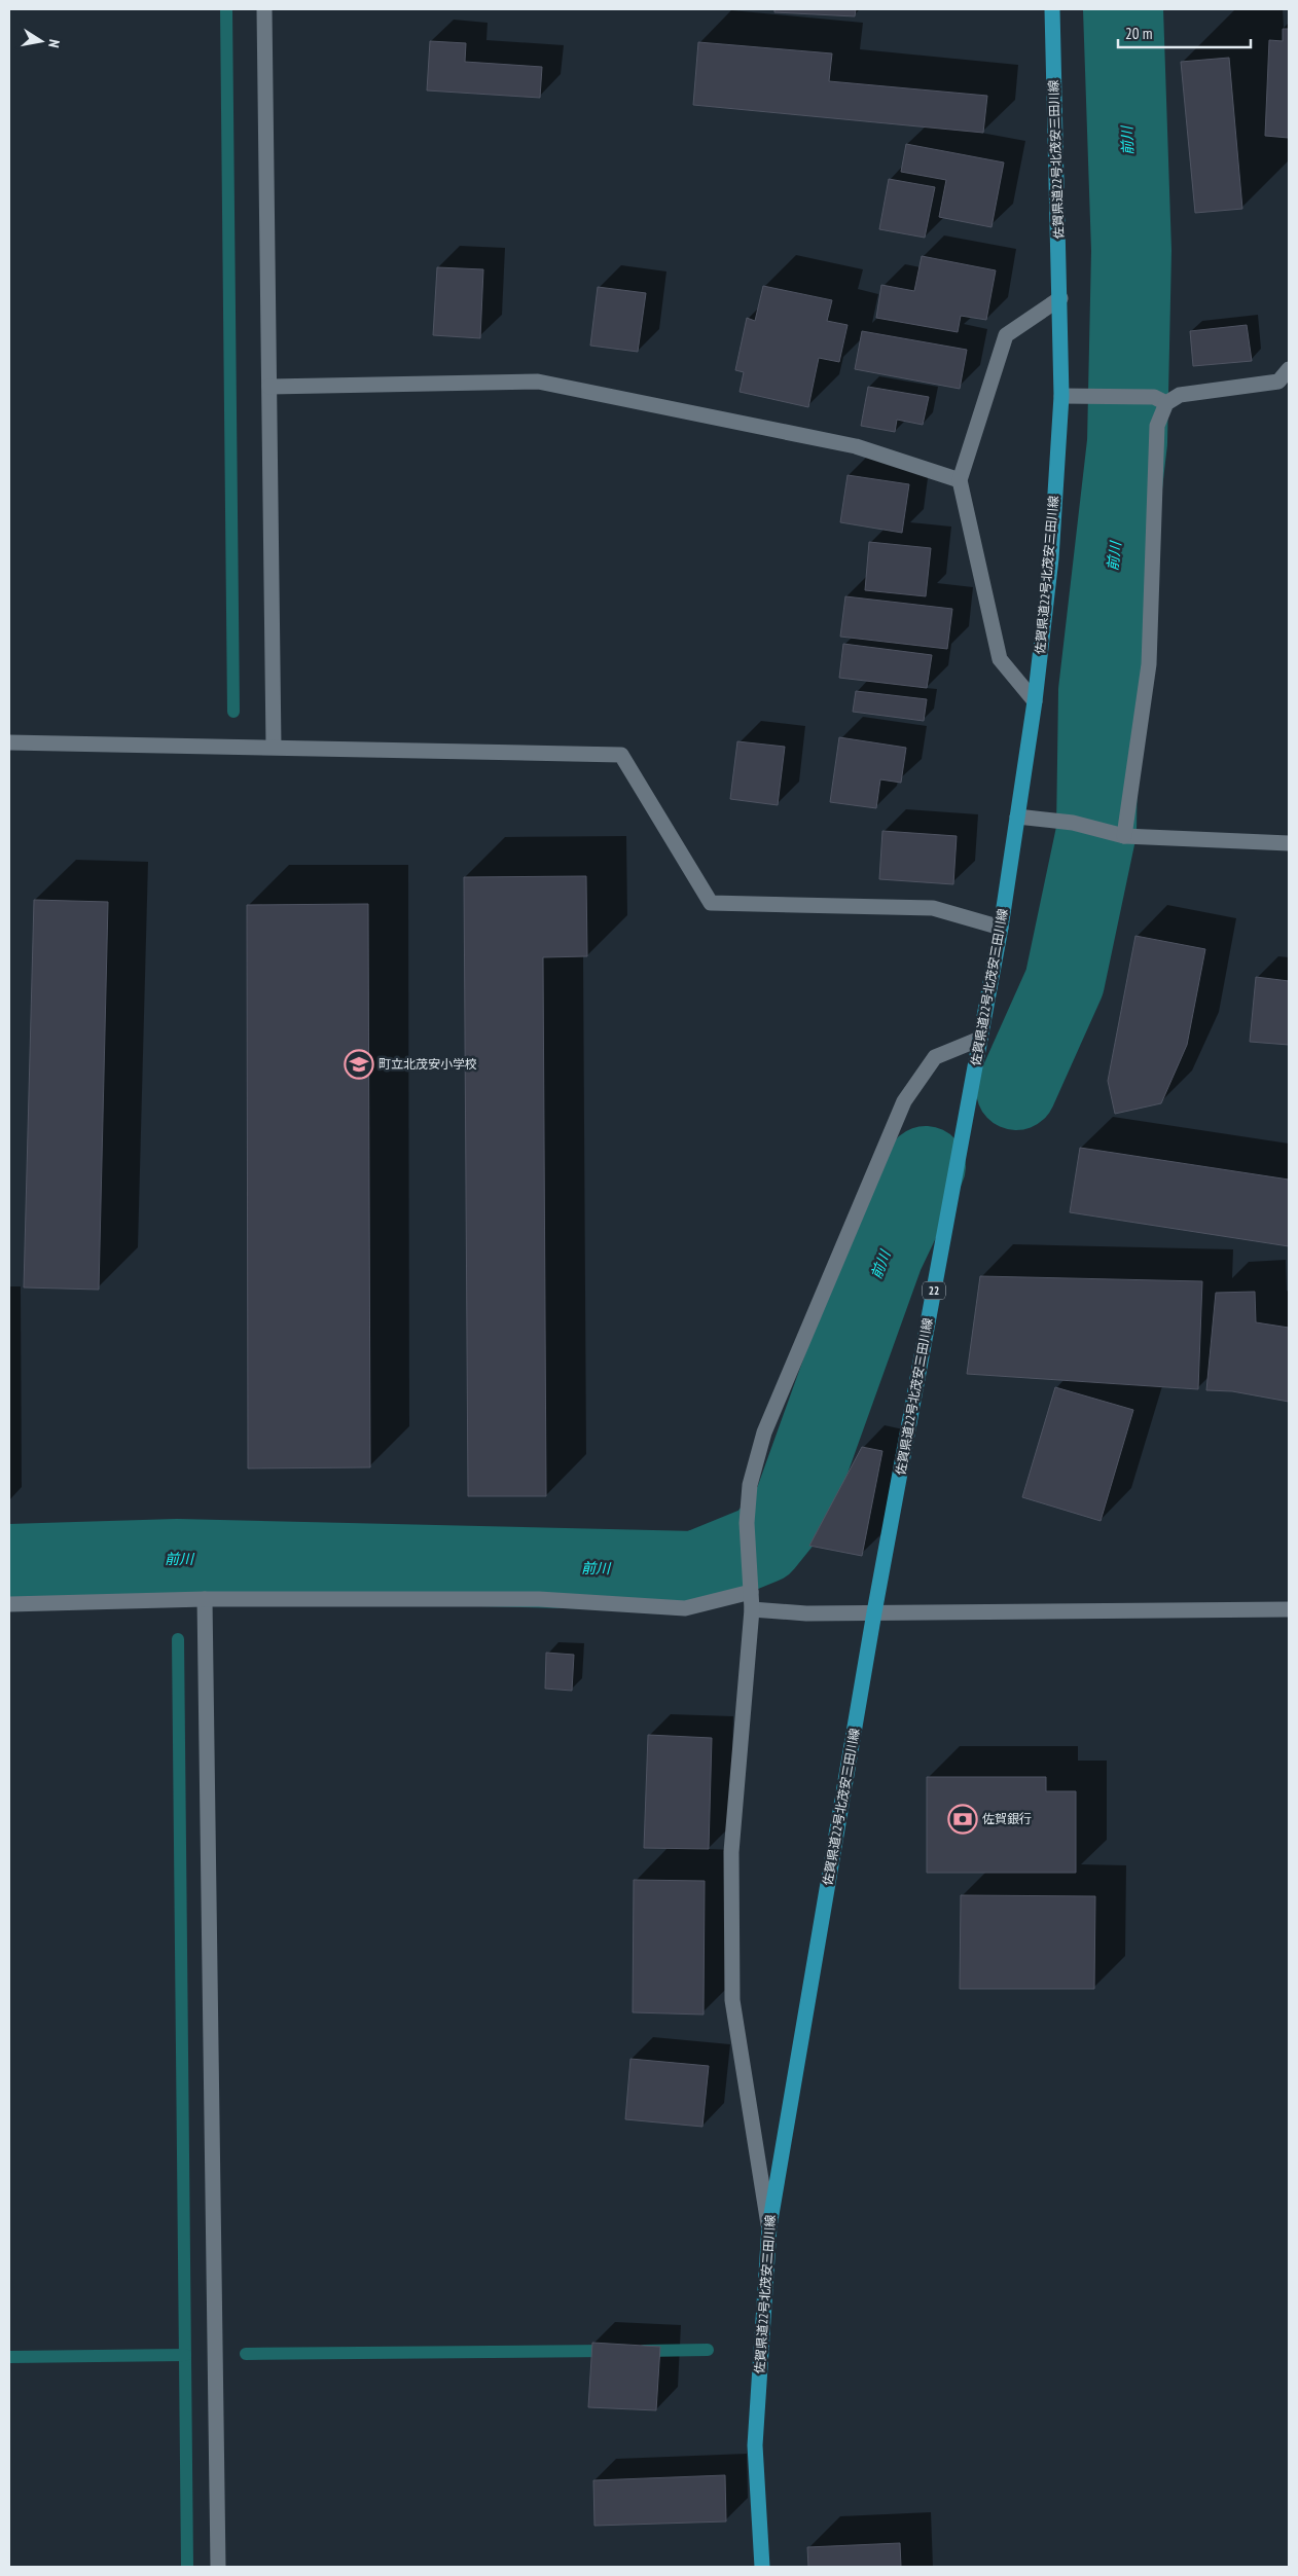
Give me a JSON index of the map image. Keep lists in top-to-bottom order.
{
  "streets": {
    "main road": ["佐賀県道22号北茂安三田川線", "22"]
  },
  "water": ["前川"],
  "places": {
    "school or university": ["町立北茂安小学校"],
    "bank": ["佐賀銀行"]
  },
  "scale_bar": "20 m",
  "north": "right"
}
